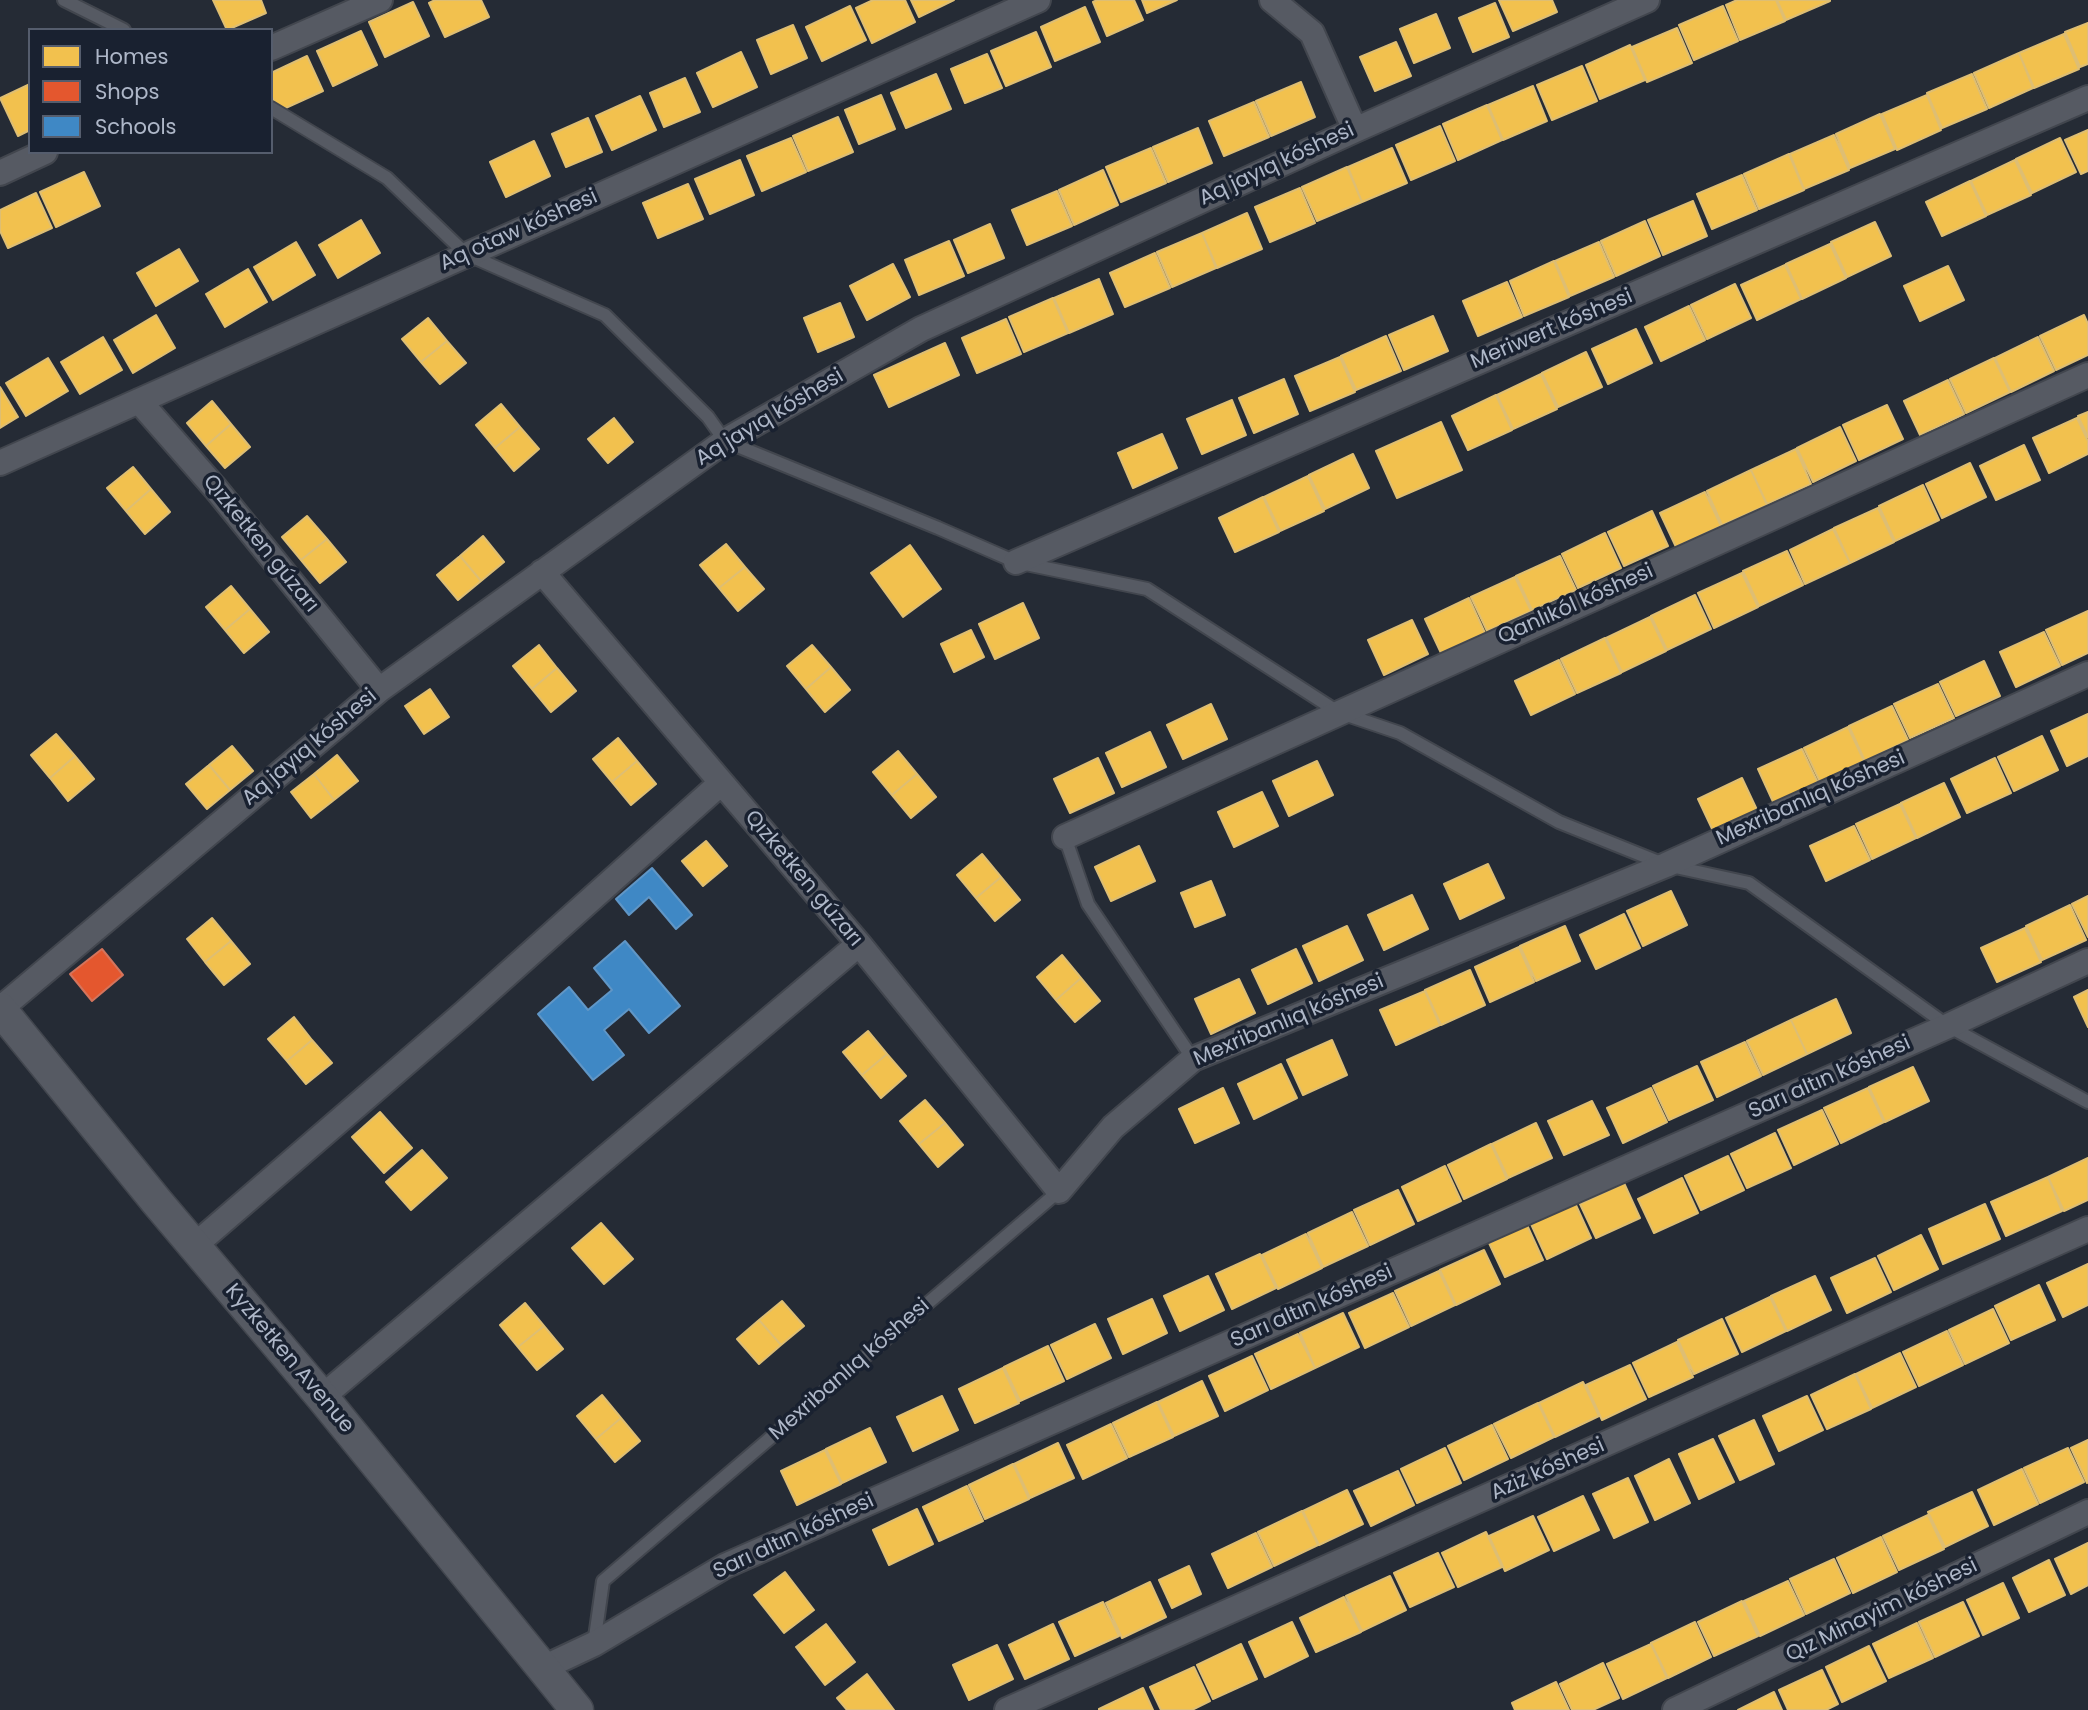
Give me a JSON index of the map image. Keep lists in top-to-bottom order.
{
  "streets": {
    "street": [
      "Aq jayıq kóshesi",
      "Aq otaw kóshesi",
      "Meriwert kóshesi",
      "Qızketken gúzarı",
      "Qanlıkól kóshesi",
      "Mexribanlıq kóshesi",
      "Sarı altın kóshesi",
      "Kyzketken Avenue",
      "Aziz kóshesi",
      "Qız Minayim kóshesi"
    ]
  },
  "crossings": [
    ["Aq jayıq kóshesi", "Qızketken gúzarı"],
    ["Aq jayıq kóshesi", "Kyzketken Avenue"],
    ["Aq otaw kóshesi", "Qızketken gúzarı"],
    ["Qızketken gúzarı", "Mexribanlıq kóshesi"],
    ["Mexribanlıq kóshesi", "Sarı altın kóshesi"],
    ["Sarı altın kóshesi", "Kyzketken Avenue"]
  ],
  "legend": ["Homes", "Shops", "Schools"]
}
